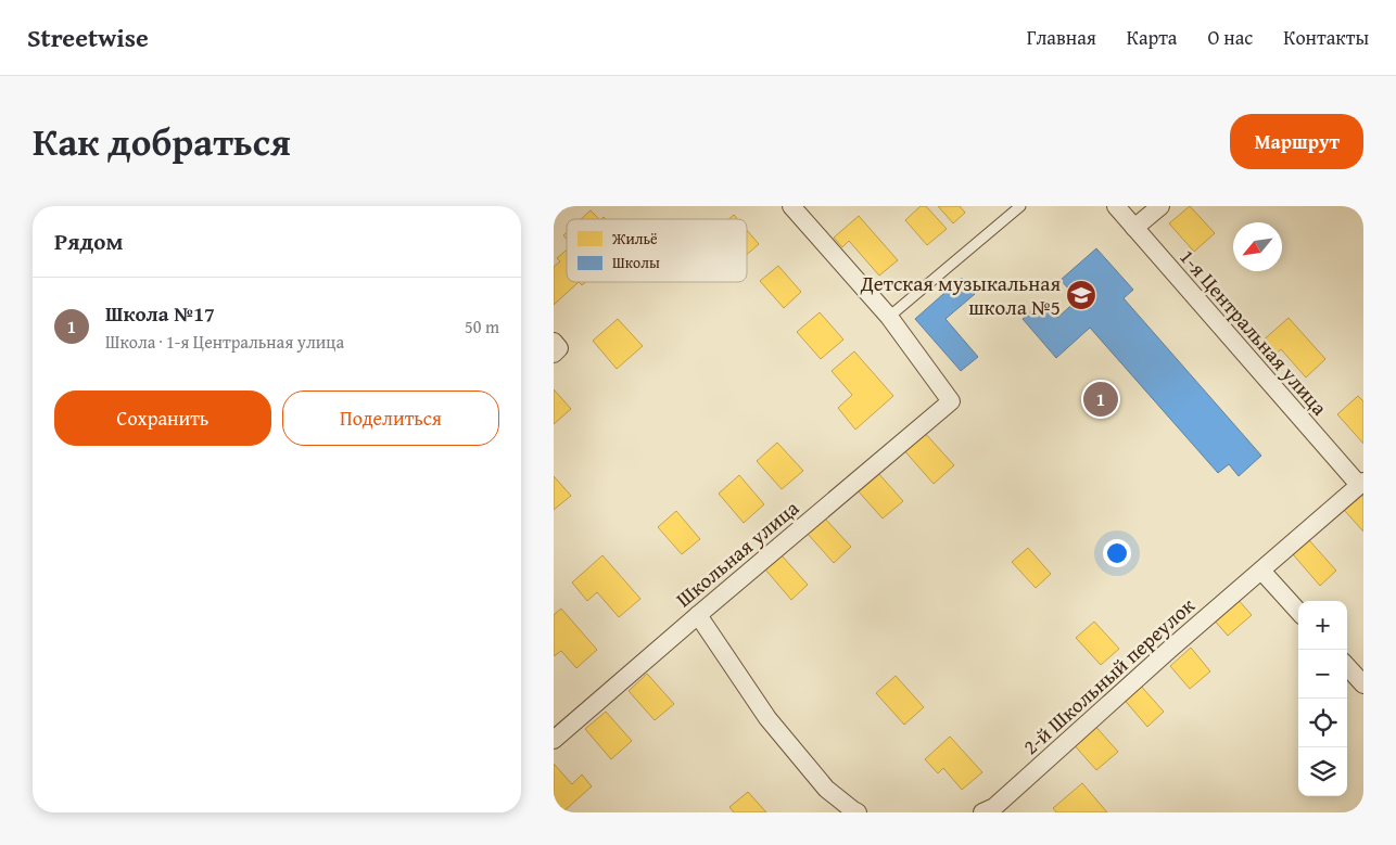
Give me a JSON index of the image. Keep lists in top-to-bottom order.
{
  "streets": {
    "street": ["1-я Центральная улица", "Школьная улица", "2-й Школьный переулок"]
  },
  "crossings": [
    ["1-я Центральная улица", "2-й Школьный переулок"]
  ],
  "places": {
    "school or university": ["Детская музыкальная школа №5"]
  },
  "legend": ["Жильё", "Школы"],
  "north": "bottom left",
  "page": {
    "header": "Streetwise",
    "nav": [
      "Главная",
      "Карта",
      "О нас",
      "Контакты"
    ],
    "title": "Как добраться",
    "buttons": [
      "Маршрут",
      ["Сохранить", "Поделиться"]
    ],
    "heading": "Рядом",
    "list": [
      {
        "mark": "1",
        "name": "Школа №17",
        "note": "Школа · 1-я Центральная улица",
        "value": "50 m"
      }
    ],
    "pins": "1",
    "map_buttons": ["+", "−"]
  }
}
